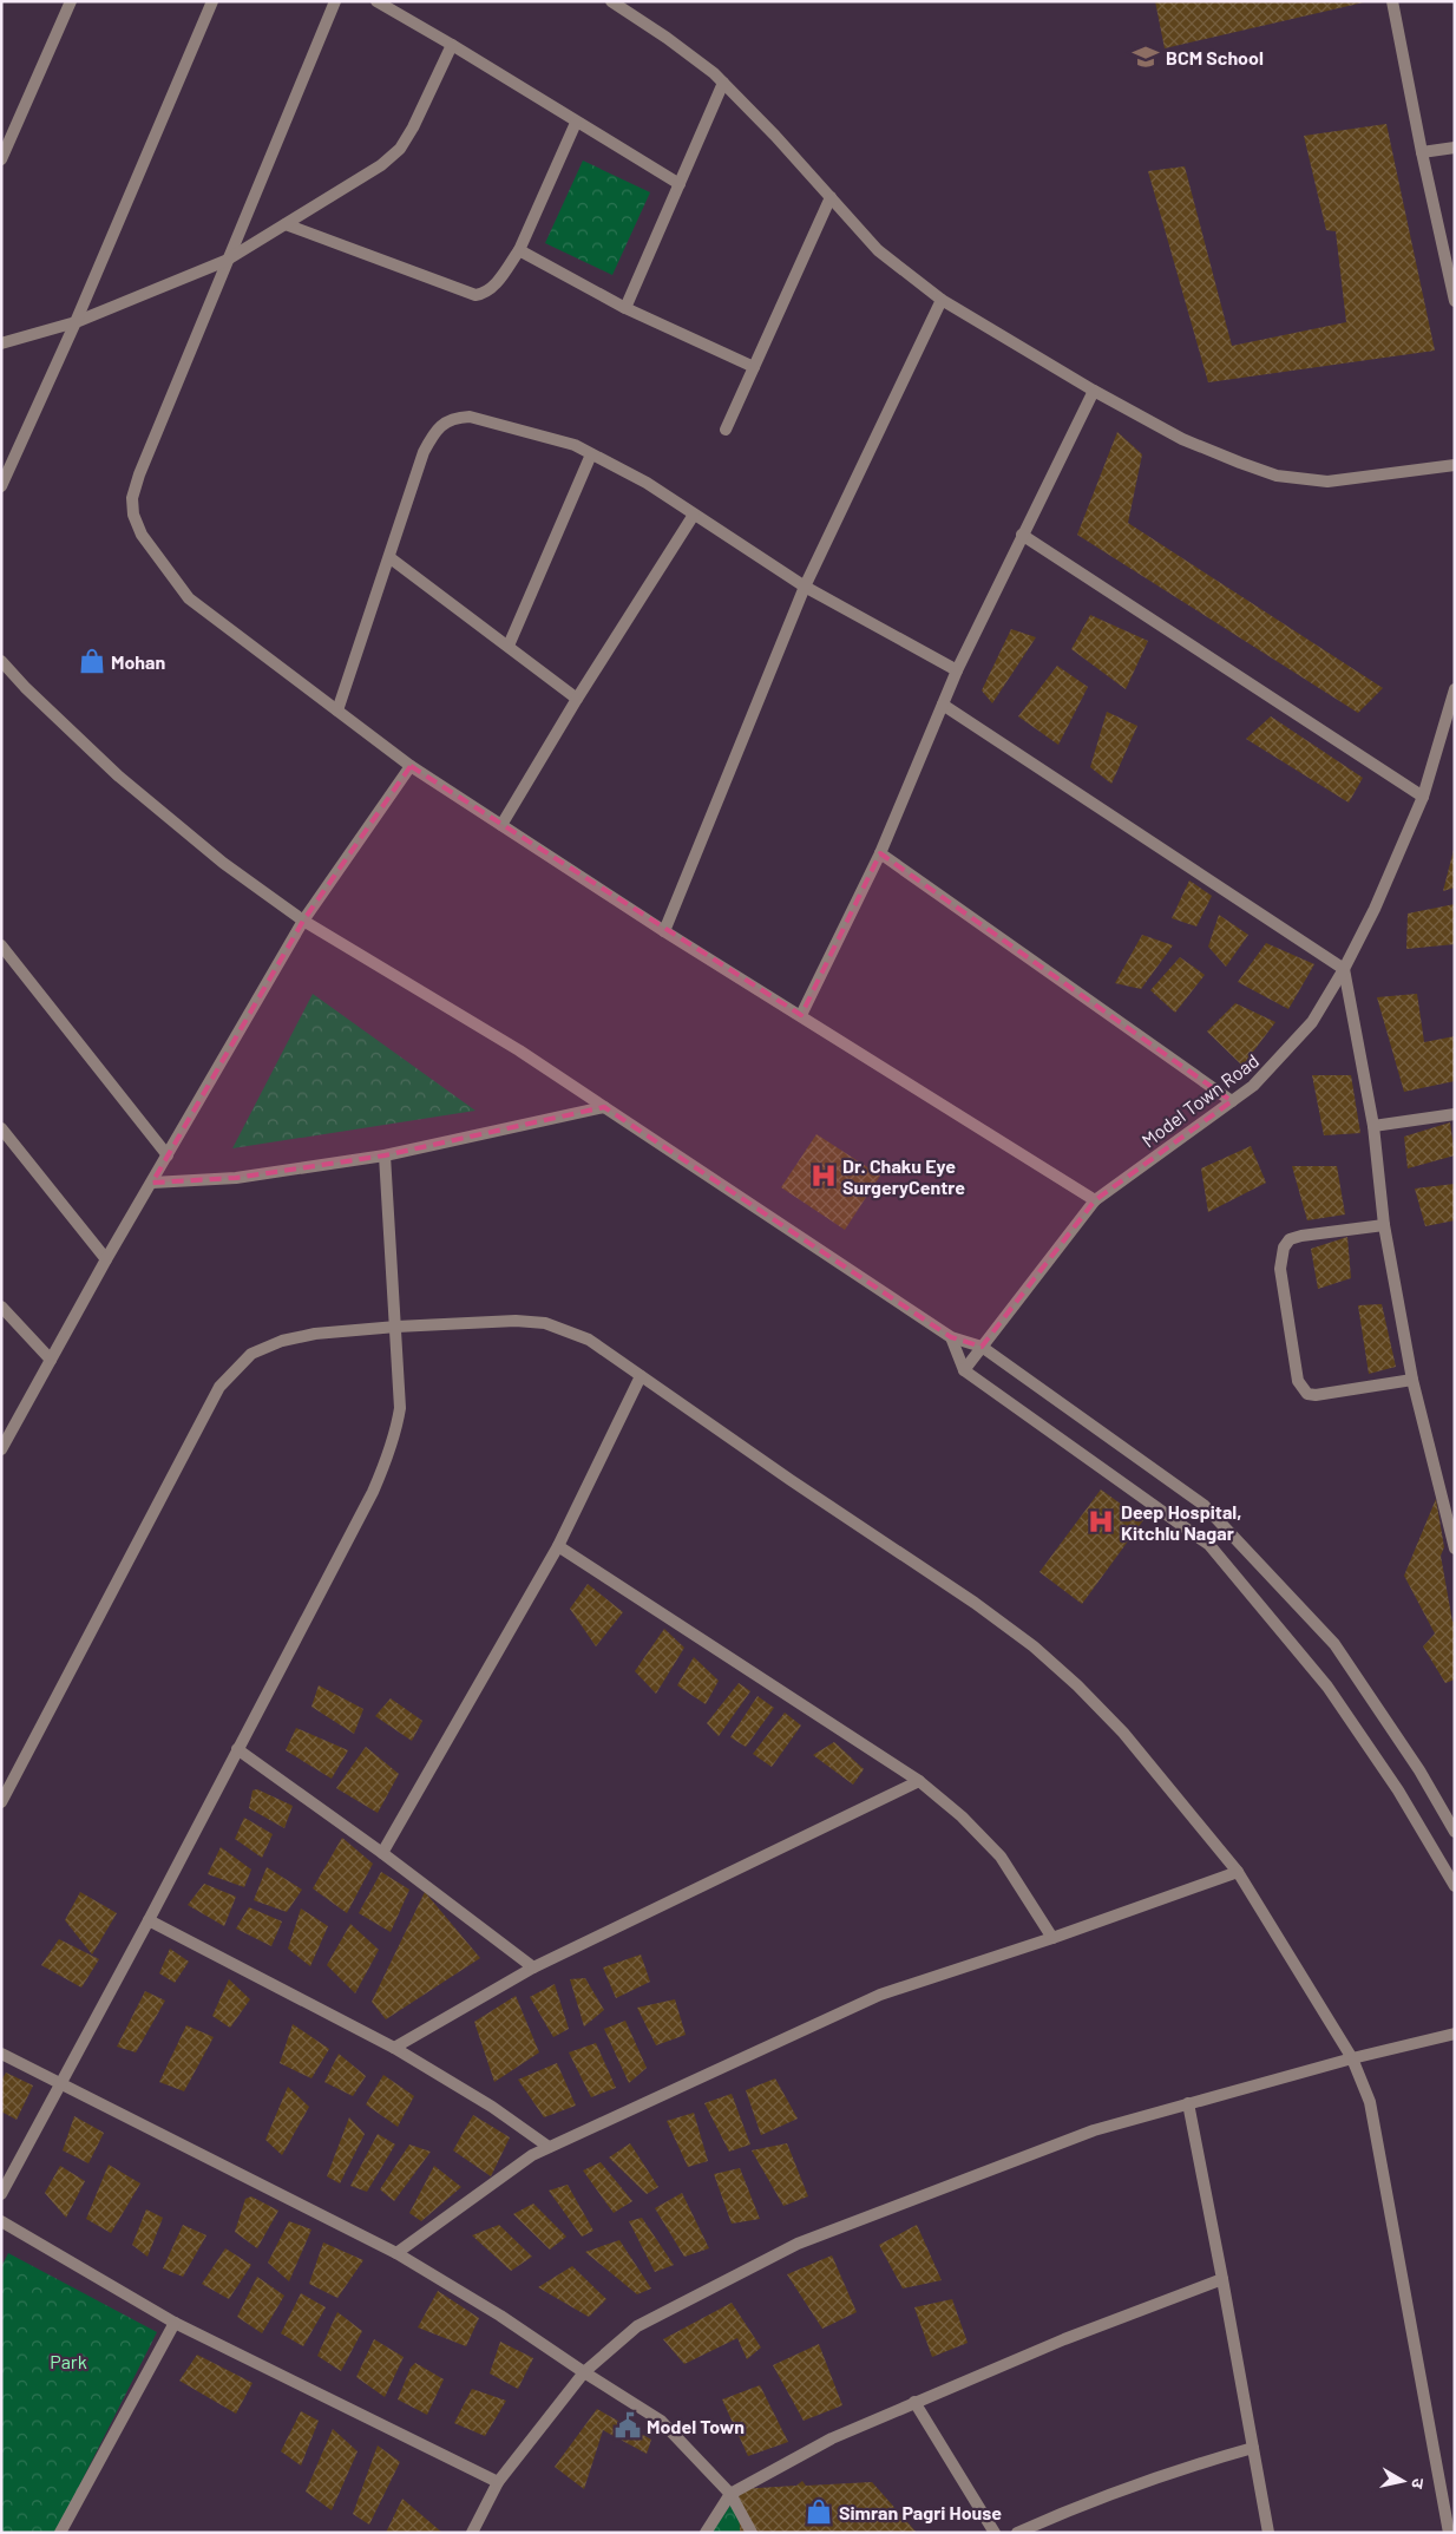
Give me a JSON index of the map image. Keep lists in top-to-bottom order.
{
  "streets": {
    "street": ["Model Town Road"]
  },
  "parks": ["Park"],
  "places": {
    "school or university": ["BCM School"],
    "shop": ["Mohan", "Simran Pagri House"],
    "hospital": ["Dr. Chaku Eye SurgeryCentre", "Deep Hospital, Kitchlu Nagar"],
    "public building": ["Model Town"]
  },
  "north": "right"
}
